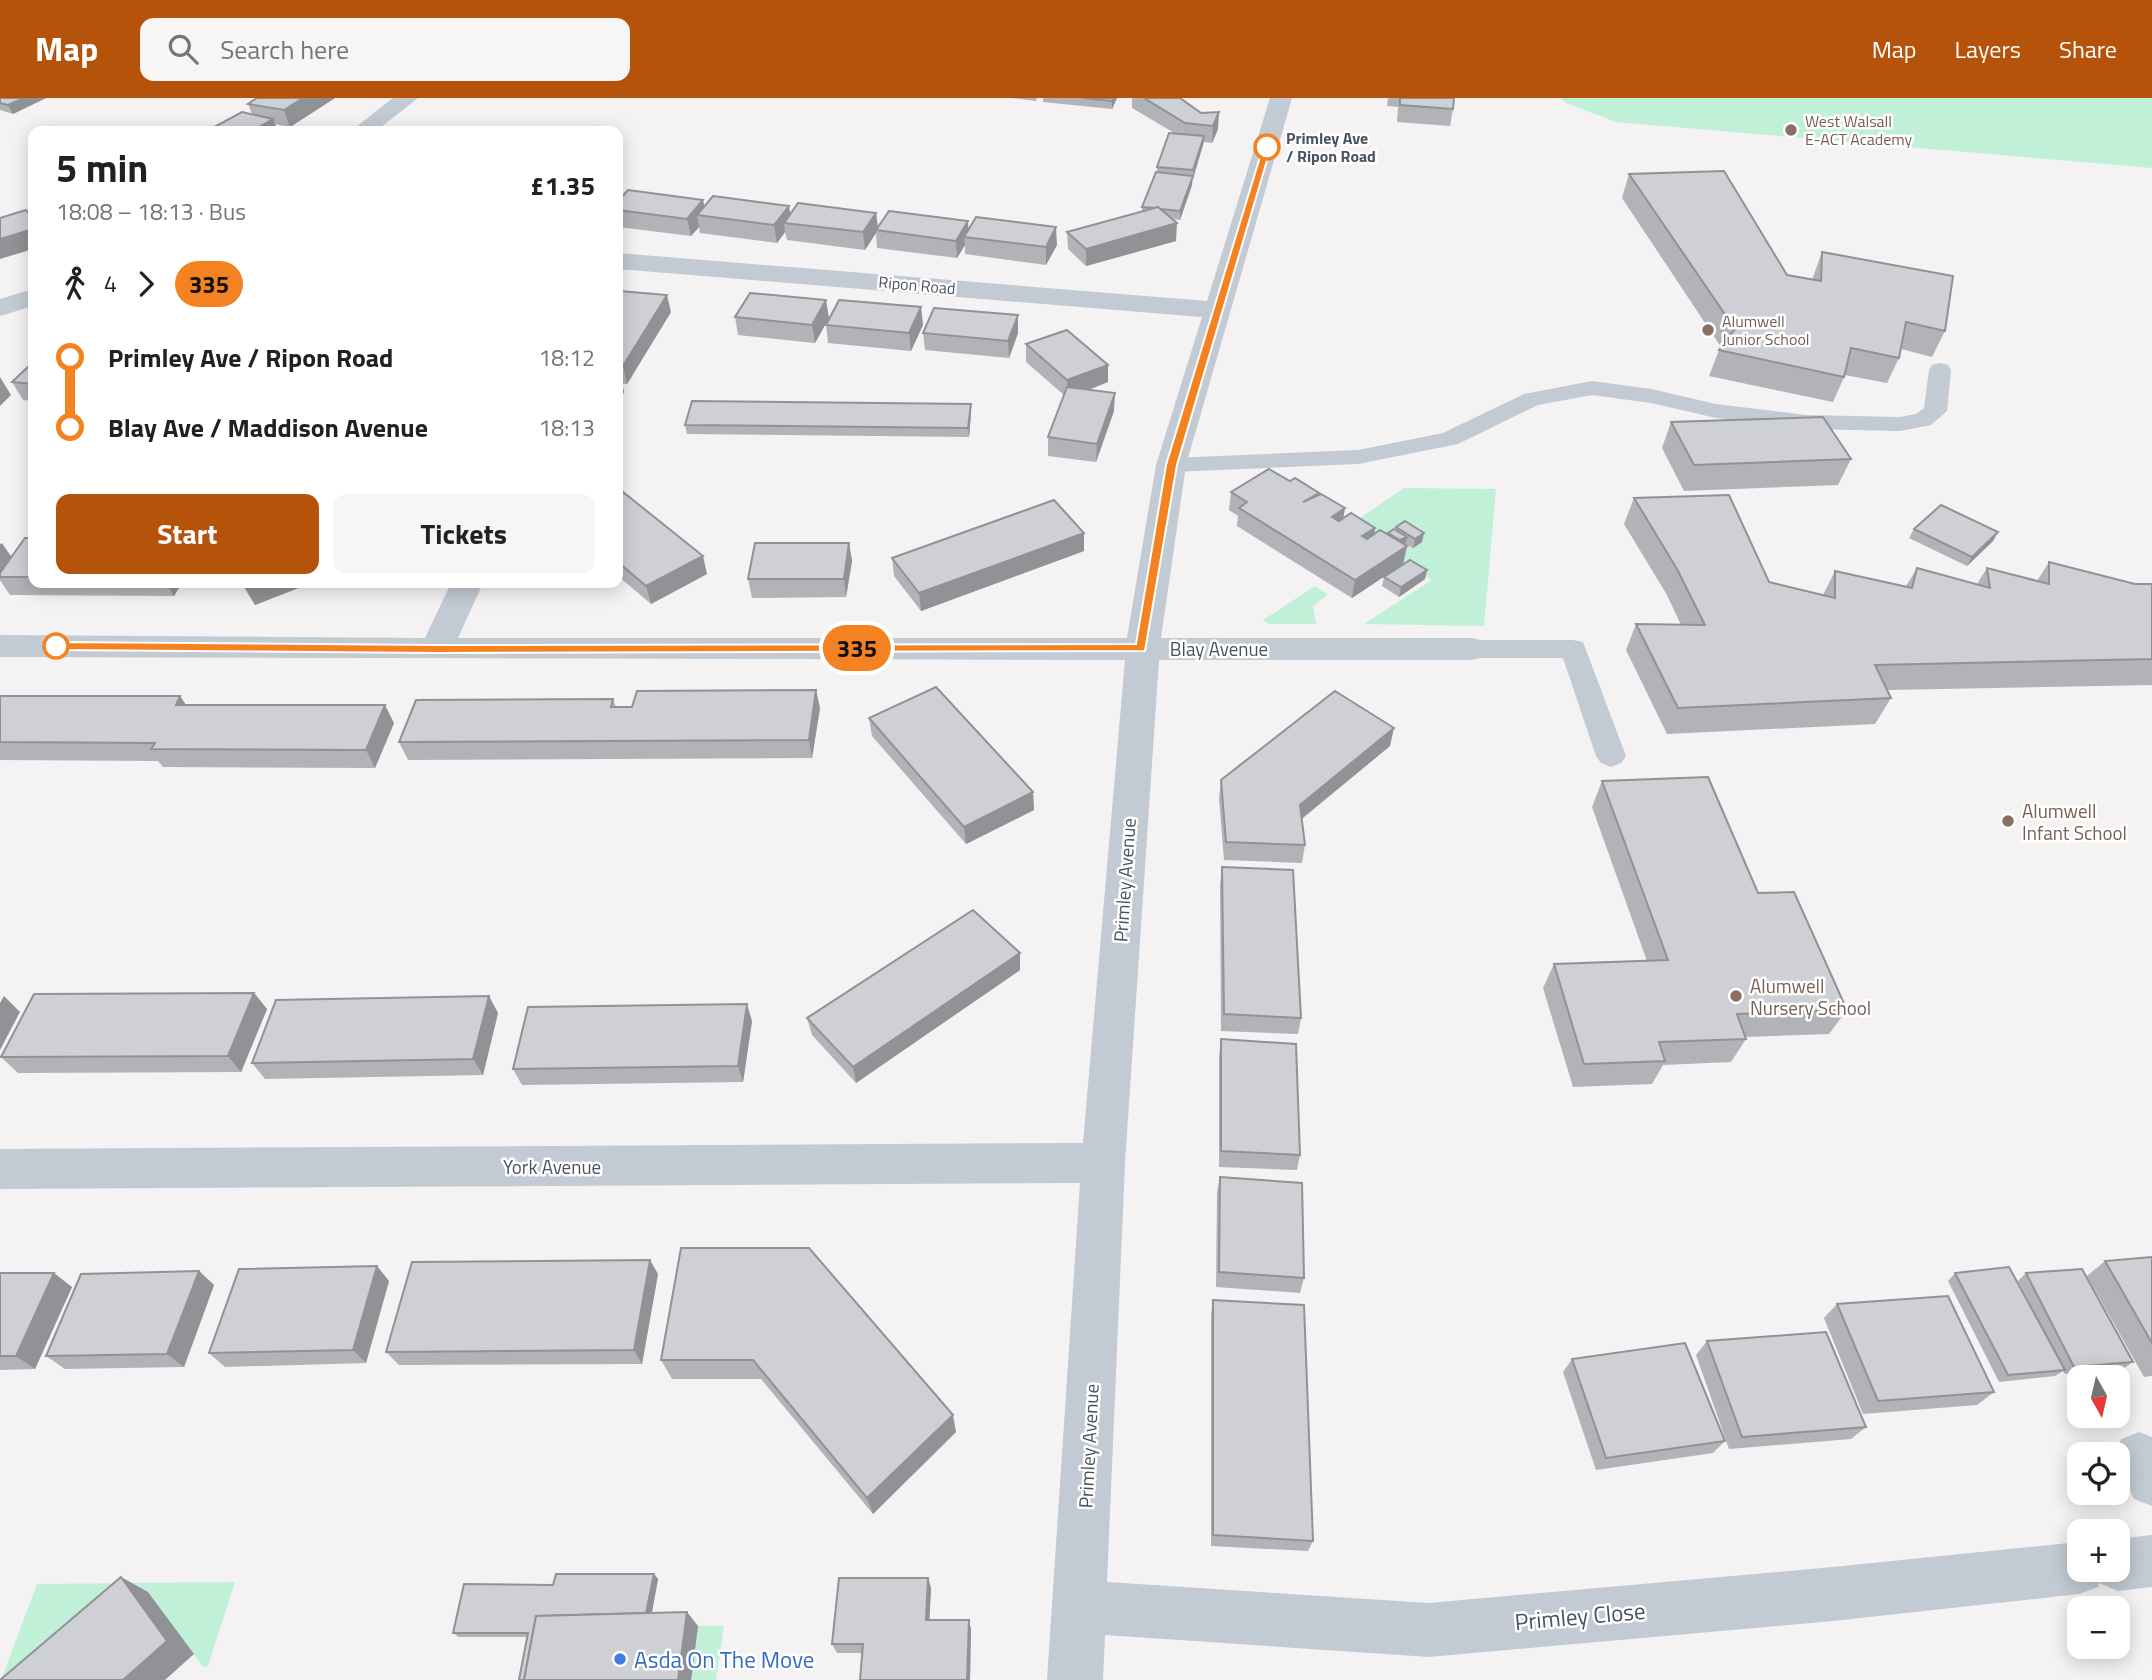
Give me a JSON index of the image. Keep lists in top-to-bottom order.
{
  "streets": {
    "street": [
      "Ripon Road",
      "Blay Avenue",
      "Primley Avenue",
      "York Avenue",
      "Primley Close"
    ]
  },
  "crossings": [
    ["Ripon Road", "Primley Avenue"],
    ["Blay Avenue", "Primley Avenue"],
    ["Primley Avenue", "York Avenue"],
    ["Primley Avenue", "Primley Close"]
  ],
  "places": [
    "West Walsall E-ACT Academy",
    "Primley Ave / Ripon Road",
    "Alumwell Junior School",
    "Alumwell Infant School",
    "Alumwell Nursery School",
    "Asda On The Move"
  ],
  "lines": ["bus line 335"],
  "north": "bottom",
  "page": {
    "header": "Map",
    "search": "Search here",
    "nav": ["Map", "Layers", "Share"],
    "on_map": "335",
    "heading": ["5 min", "18:08 – 18:13 · Bus", "£1.35"],
    "legs": ["4", "335"],
    "list": [
      {
        "name": "Primley Ave / Ripon Road",
        "value": "18:12"
      },
      {
        "name": "Blay Ave / Maddison Avenue",
        "value": "18:13"
      }
    ],
    "buttons": ["Start", "Tickets"],
    "map_buttons": ["+", "−"]
  }
}
